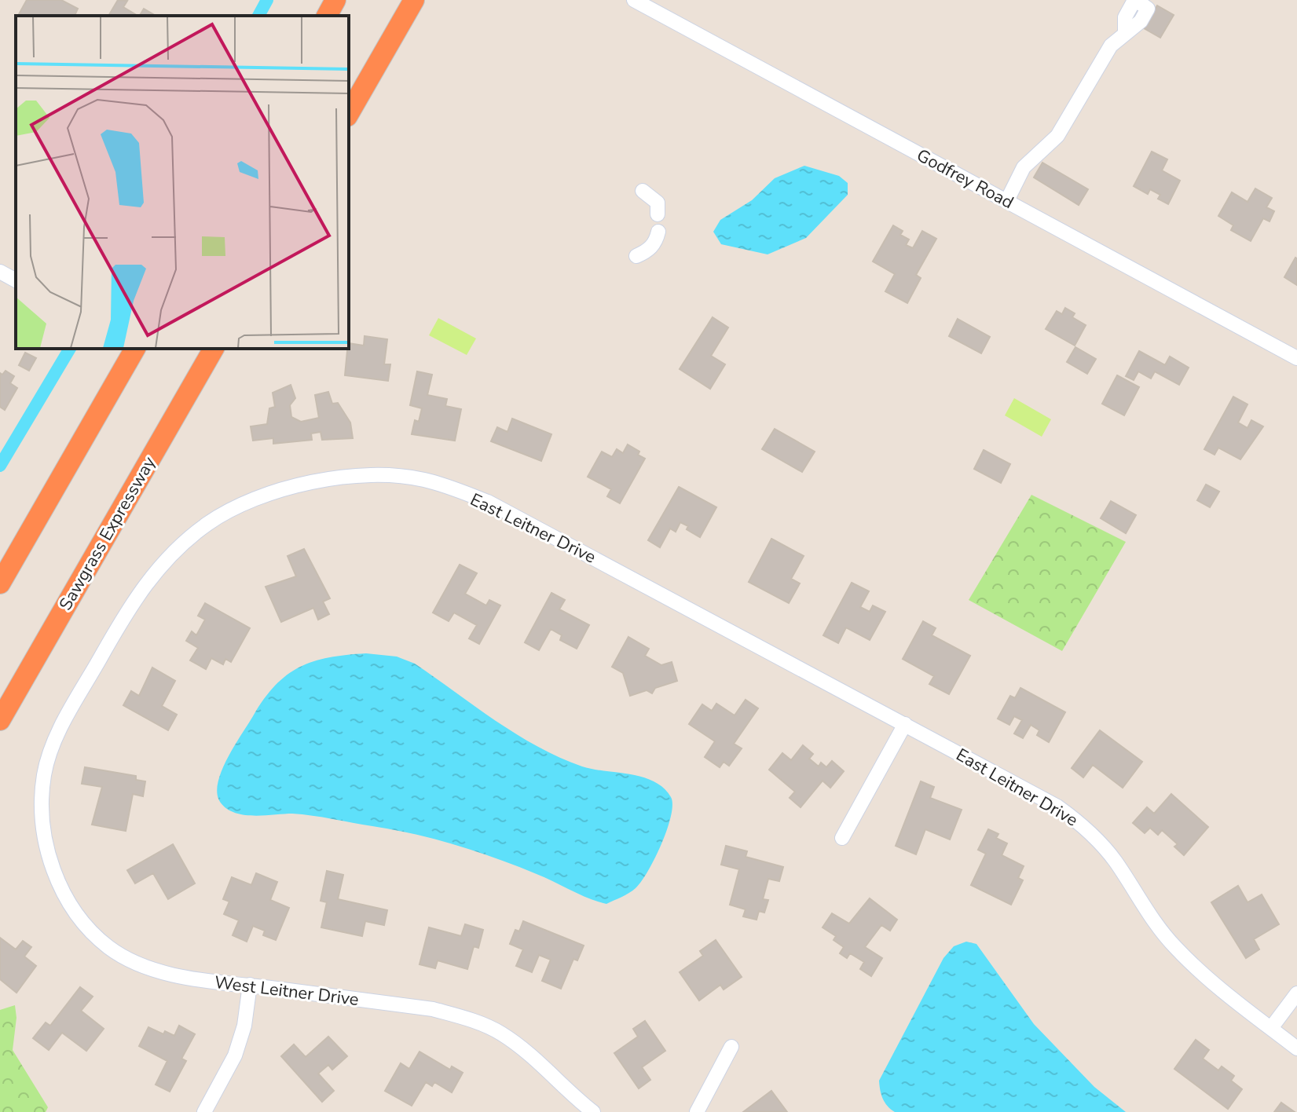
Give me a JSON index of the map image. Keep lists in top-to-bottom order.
{
  "streets": {
    "highway": ["Sawgrass Expressway"],
    "street": ["Godfrey Road", "East Leitner Drive", "West Leitner Drive"]
  },
  "crossings": [
    ["East Leitner Drive", "West Leitner Drive"]
  ]
}
